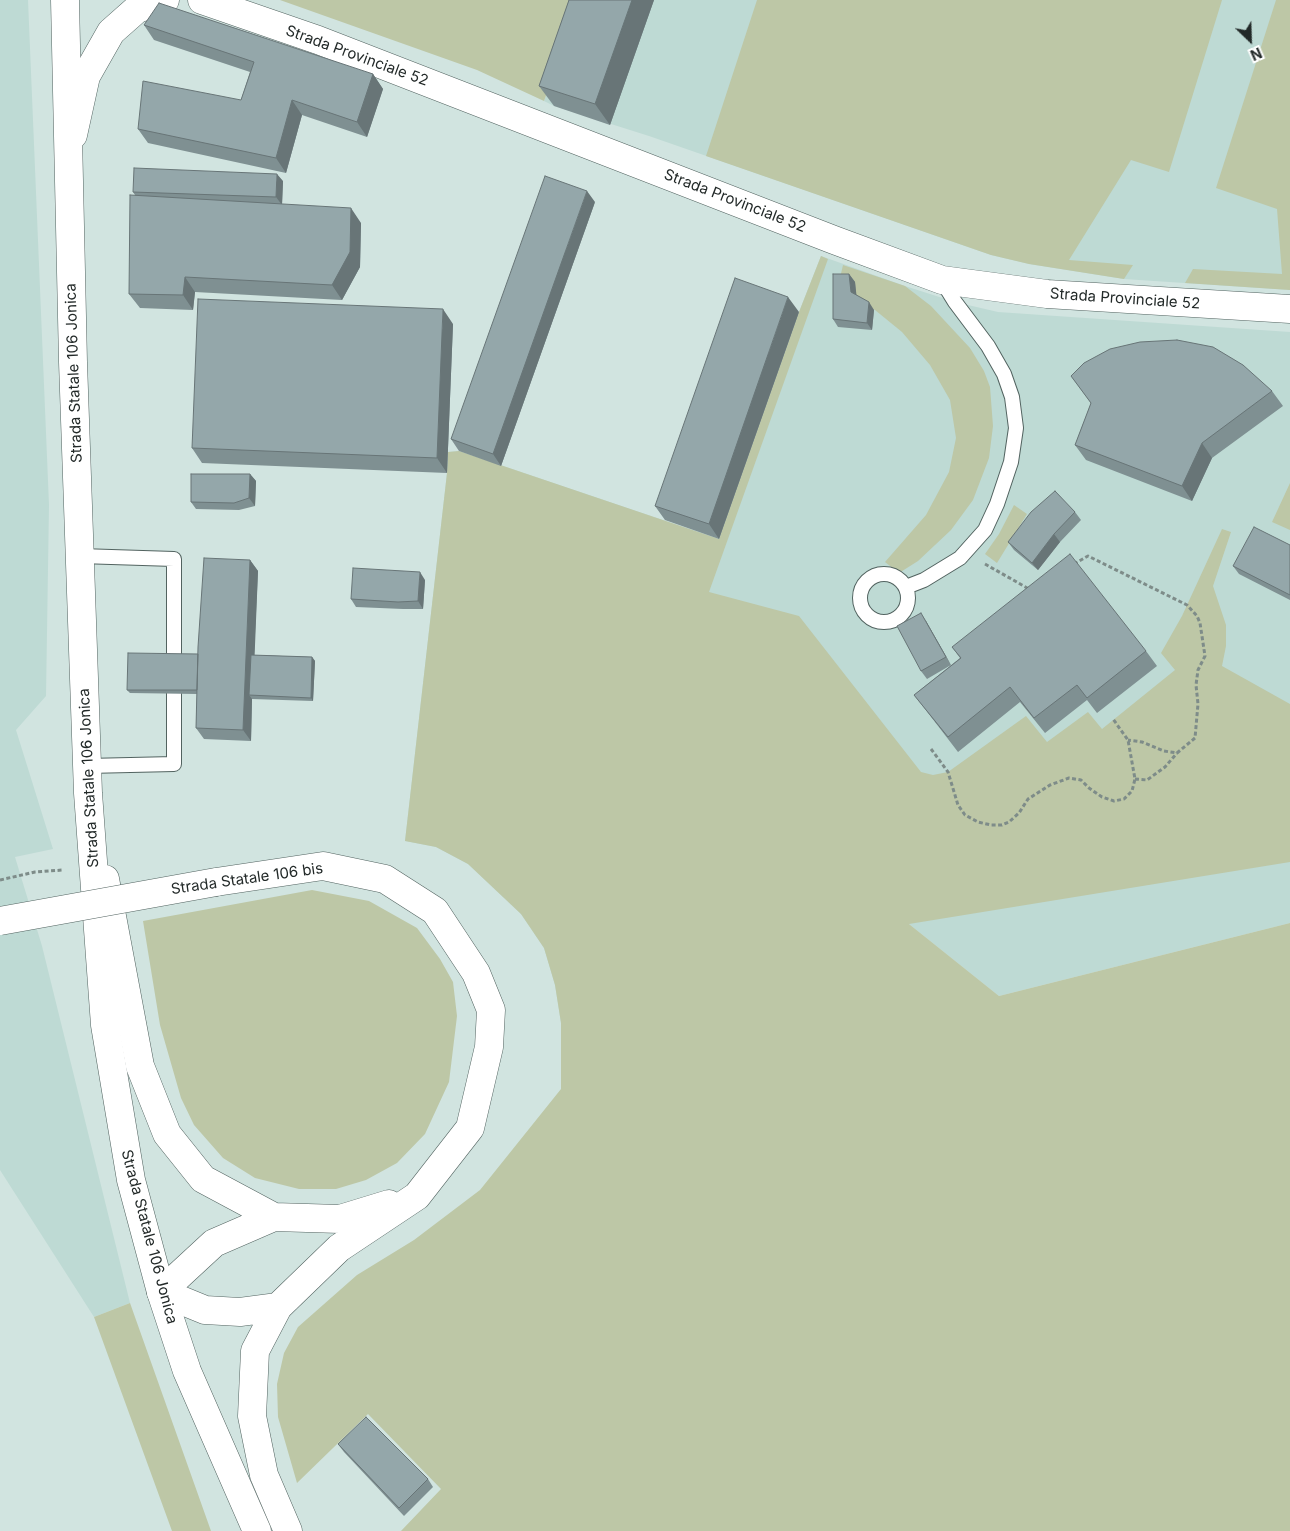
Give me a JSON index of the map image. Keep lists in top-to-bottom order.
{
  "streets": {
    "main road": ["Strada Provinciale 52", "Strada Statale 106 Jonica", "Strada Statale 106 bis"]
  },
  "north": "bottom right"
}
